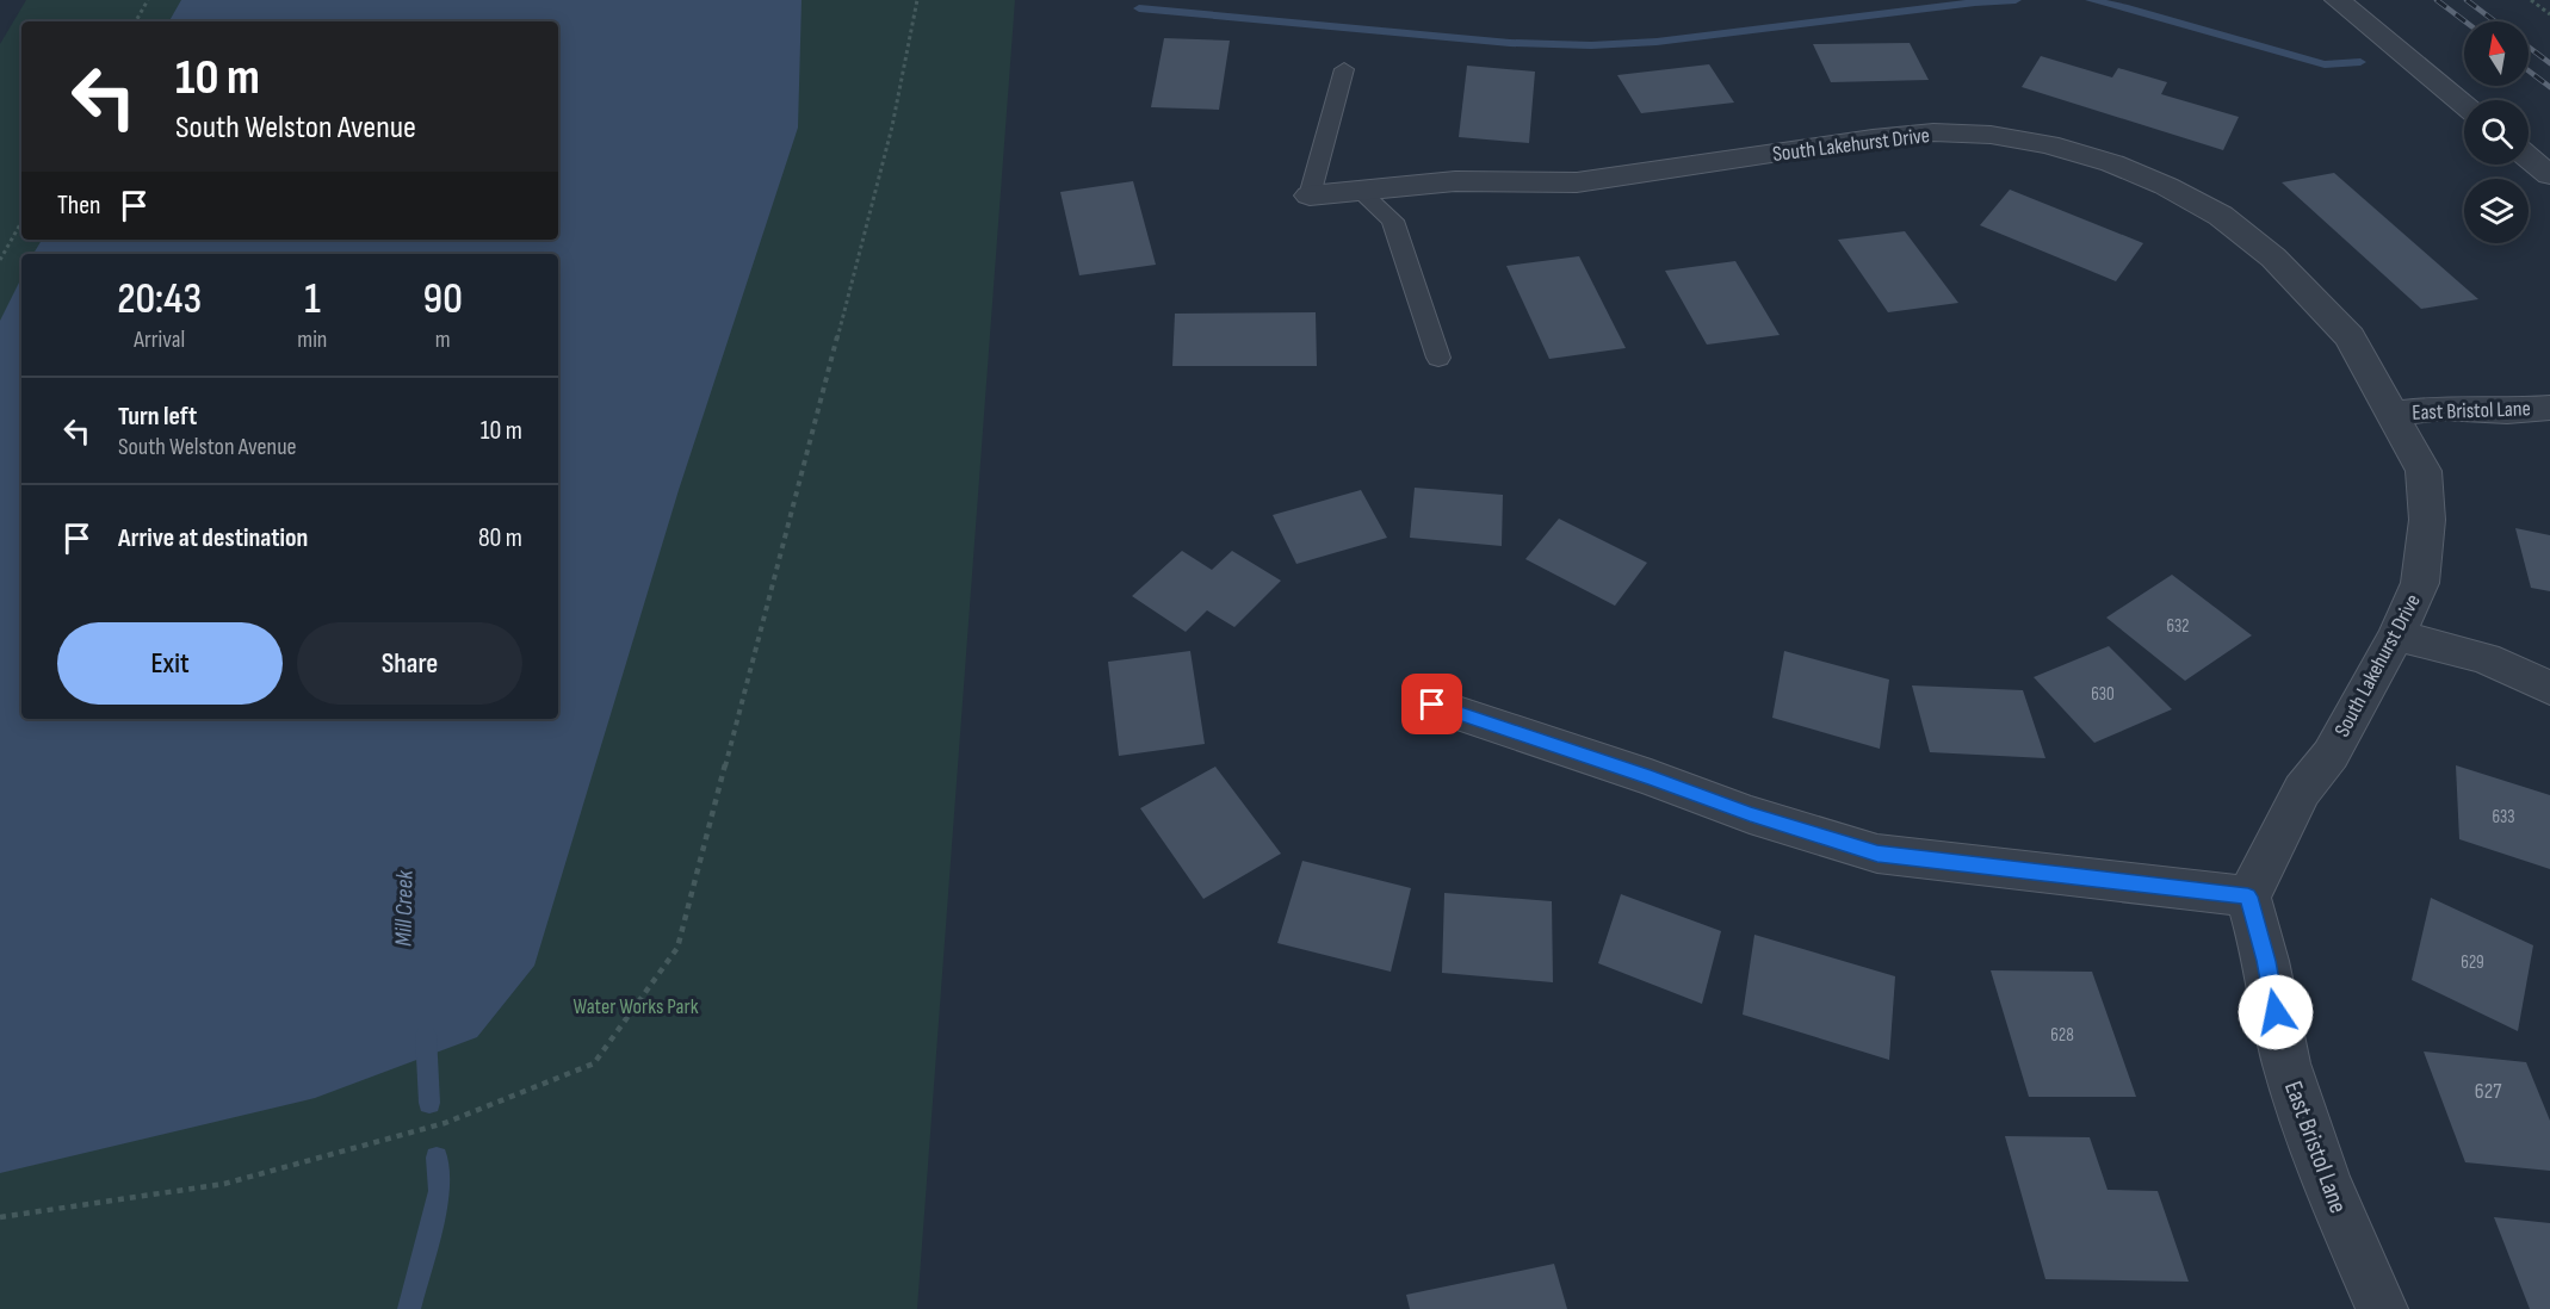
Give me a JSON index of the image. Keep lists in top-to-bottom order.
{
  "streets": {
    "street": ["South Lakehurst Drive", "East Bristol Lane"]
  },
  "crossings": [
    ["South Lakehurst Drive", "East Bristol Lane"]
  ],
  "water": ["Mill Creek"],
  "parks": ["Water Works Park"],
  "house_numbers": [
    "632",
    "630",
    "633",
    "629",
    "628",
    "627"
  ],
  "north": "top",
  "page": {
    "turn": ["10 m", "South Welston Avenue"],
    "then": "Then",
    "eta": [
      "20:43",
      "Arrival",
      "1",
      "min",
      "90",
      "m"
    ],
    "list": [
      {
        "name": "Turn left",
        "note": "South Welston Avenue",
        "value": "10 m"
      },
      {
        "name": "Arrive at destination",
        "value": "80 m"
      }
    ],
    "buttons": ["Exit", "Share"]
  }
}
